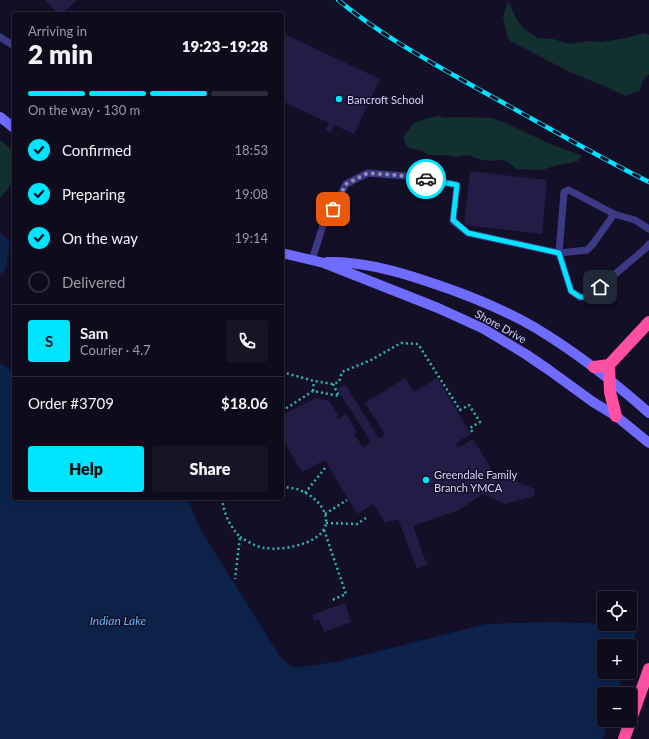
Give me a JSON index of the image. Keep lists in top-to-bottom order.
{
  "streets": {
    "main road": ["Shore Drive"]
  },
  "water": ["Indian Lake"],
  "places": ["Bancroft School", "Greendale Family Branch YMCA"],
  "page": {
    "heading": ["2 min", "Arriving in", "19:23–19:28"],
    "panel": [
      "Sam",
      "Courier · 4.7",
      "Order #3709",
      "$18.06"
    ],
    "bar": "On the way · 130 m",
    "list": [
      ["Confirmed", "18:53"],
      ["Preparing", "19:08"],
      ["On the way", "19:14"],
      "Delivered"
    ],
    "round": "S",
    "buttons": ["Help", "Share"],
    "map_buttons": ["+", "−"]
  }
}
